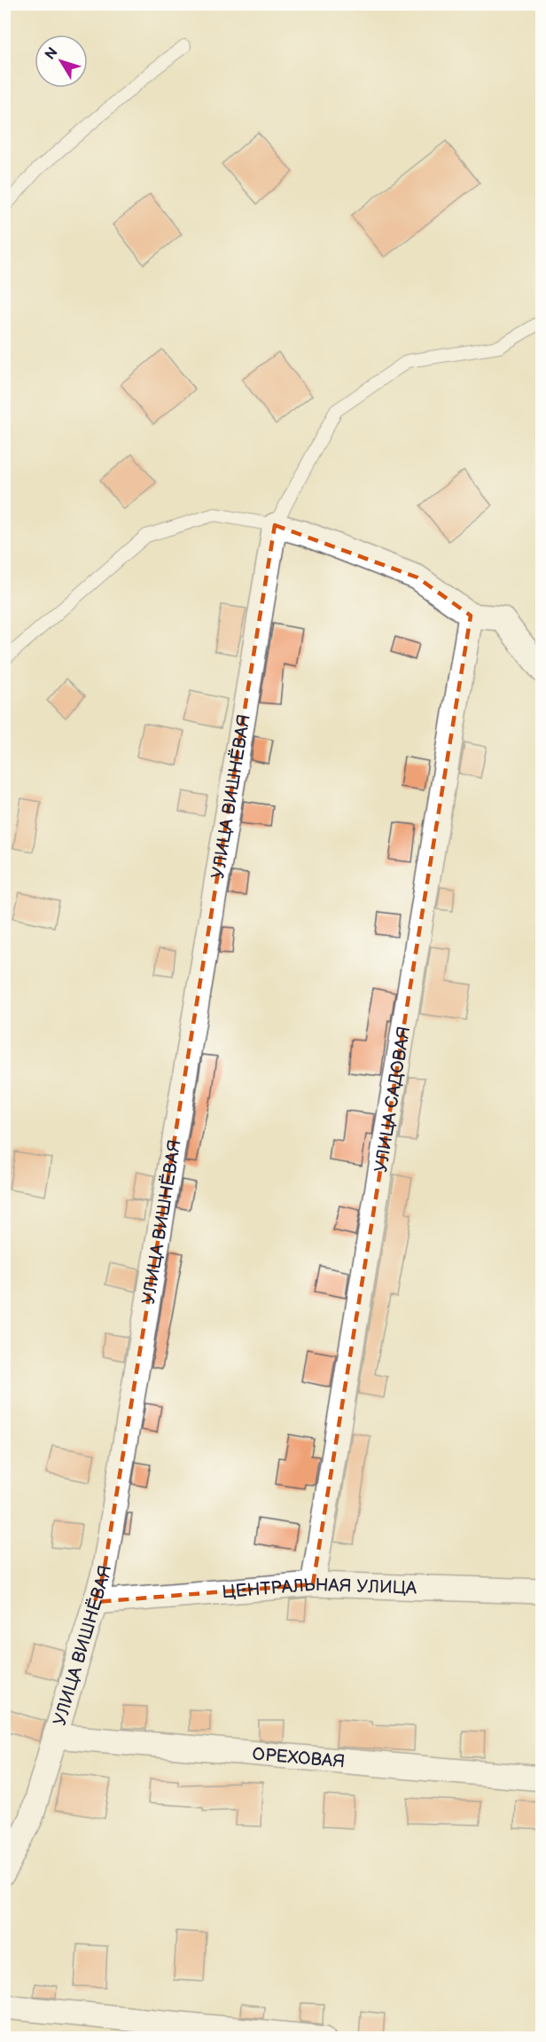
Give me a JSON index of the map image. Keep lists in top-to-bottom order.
{
  "streets": {
    "street": [
      "УЛИЦА ВИШНЁВАЯ",
      "УЛИЦА САДОВАЯ",
      "ЦЕНТРАЛЬНАЯ УЛИЦА",
      "ОРЕХОВАЯ"
    ]
  },
  "crossings": [
    ["УЛИЦА ВИШНЁВАЯ", "ЦЕНТРАЛЬНАЯ УЛИЦА"],
    ["УЛИЦА ВИШНЁВАЯ", "ОРЕХОВАЯ"],
    ["УЛИЦА САДОВАЯ", "ЦЕНТРАЛЬНАЯ УЛИЦА"]
  ],
  "north": "top left"
}
